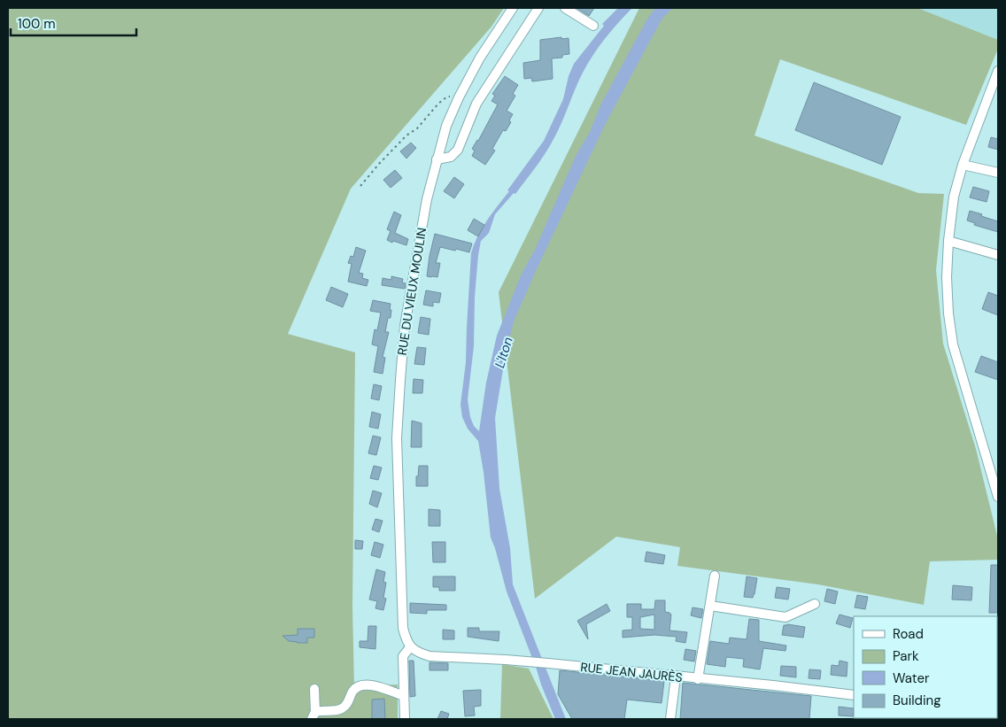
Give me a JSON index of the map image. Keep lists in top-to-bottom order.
{
  "streets": {
    "street": ["RUE DU VIEUX MOULIN", "RUE JEAN JAURÈS"]
  },
  "crossings": [
    ["RUE DU VIEUX MOULIN", "RUE JEAN JAURÈS"]
  ],
  "water": ["L'Iton"],
  "legend": [
    "Road",
    "Park",
    "Water",
    "Building"
  ],
  "scale_bar": "100 m"
}
